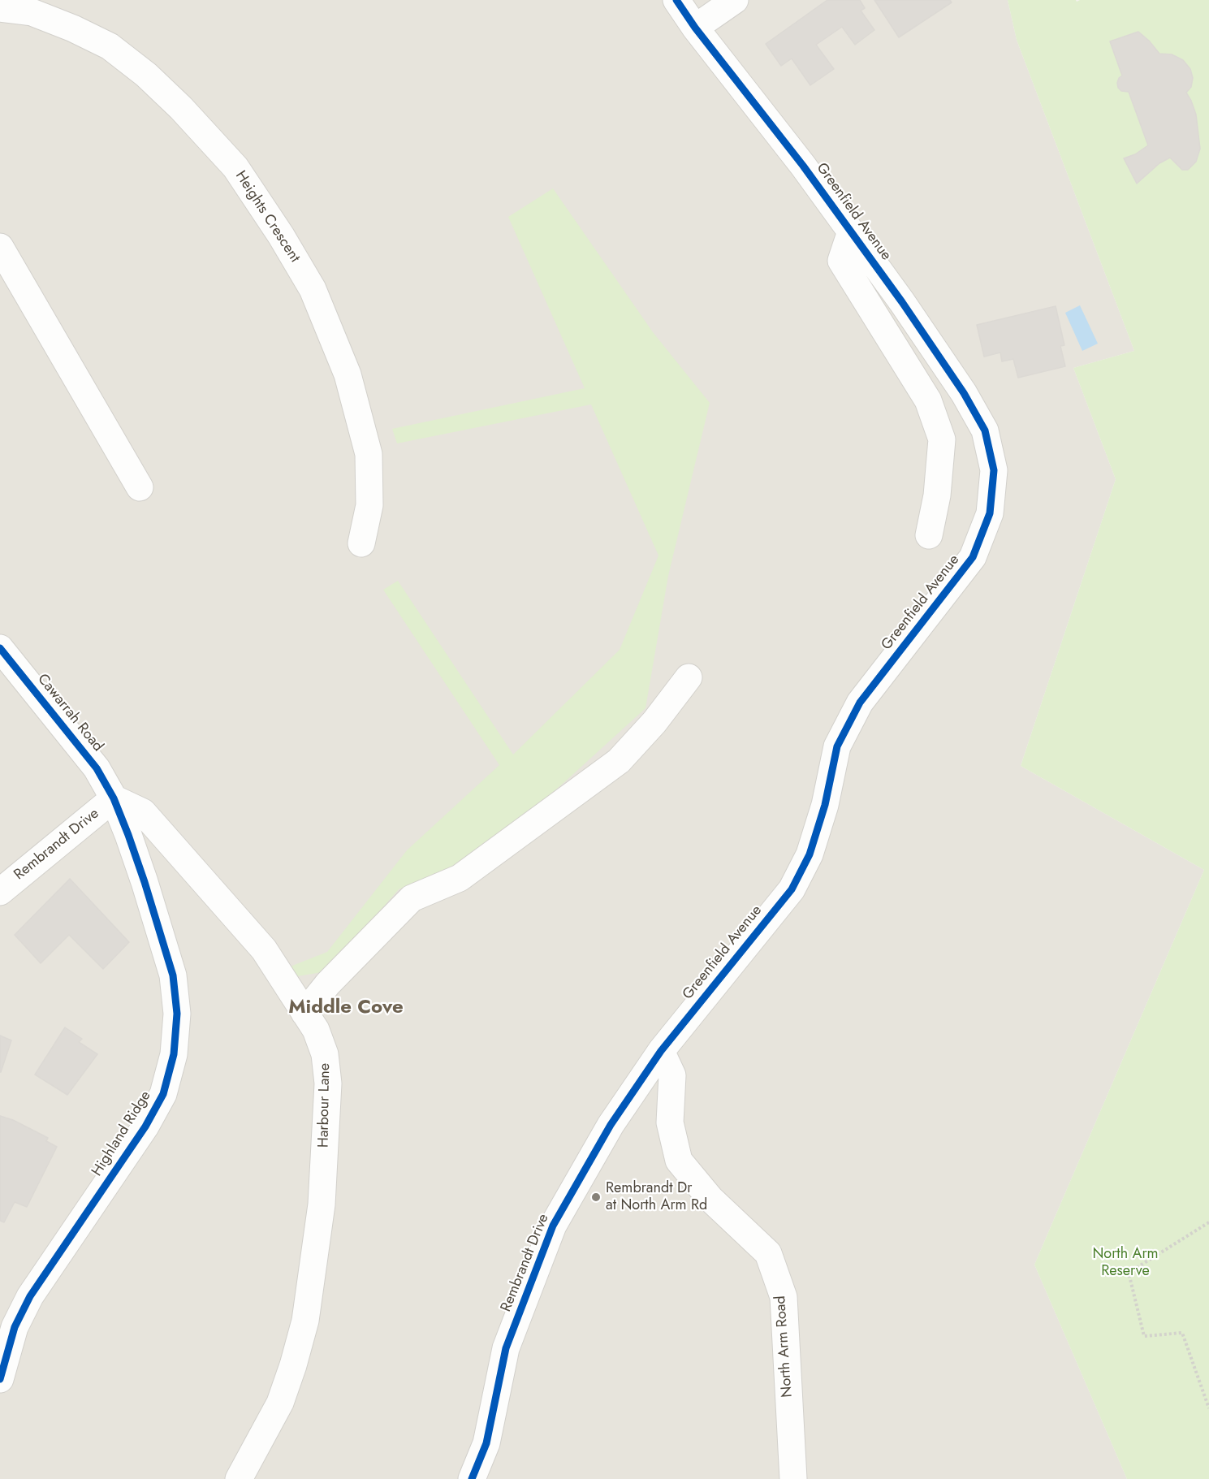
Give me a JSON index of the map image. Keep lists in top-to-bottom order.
{
  "streets": {
    "street": [
      "Greenfield Avenue",
      "Heights Crescent",
      "Cawarrah Road",
      "Rembrandt Drive",
      "Harbour Lane",
      "Highland Ridge",
      "North Arm Road"
    ]
  },
  "crossings": [
    ["Greenfield Avenue", "Rembrandt Drive"],
    ["Greenfield Avenue", "North Arm Road"],
    ["Cawarrah Road", "Rembrandt Drive"],
    ["Cawarrah Road", "Harbour Lane"],
    ["Cawarrah Road", "Highland Ridge"],
    ["Rembrandt Drive", "Harbour Lane"],
    ["Rembrandt Drive", "Highland Ridge"],
    ["Rembrandt Drive", "North Arm Road"],
    ["Harbour Lane", "Highland Ridge"]
  ],
  "districts": ["Middle Cove"],
  "parks": ["North Arm Reserve"],
  "places": ["Rembrandt Dr at North Arm Rd"]
}
